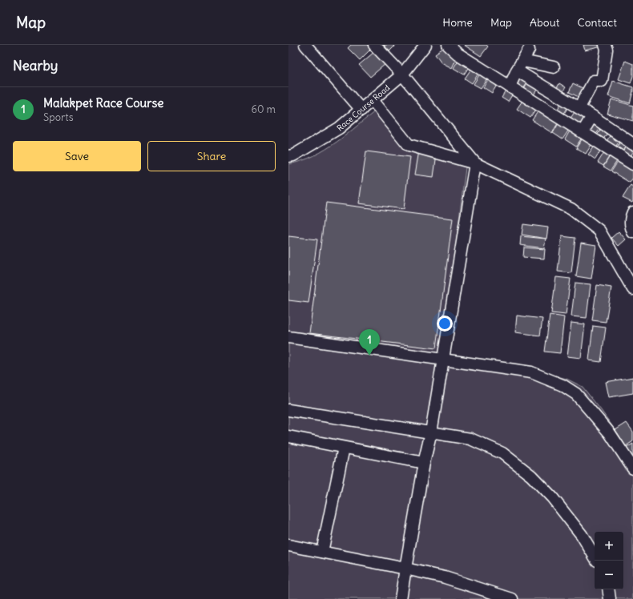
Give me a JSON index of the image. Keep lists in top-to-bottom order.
{
  "streets": {
    "street": ["Race Course Road"]
  },
  "page": {
    "header": "Map",
    "nav": [
      "Home",
      "Map",
      "About",
      "Contact"
    ],
    "heading": "Nearby",
    "list": [
      {
        "mark": "1",
        "name": "Malakpet Race Course",
        "note": "Sports",
        "value": "60 m"
      }
    ],
    "buttons": ["Save", "Share"],
    "pins": "1",
    "map_buttons": ["+", "−"]
  }
}
